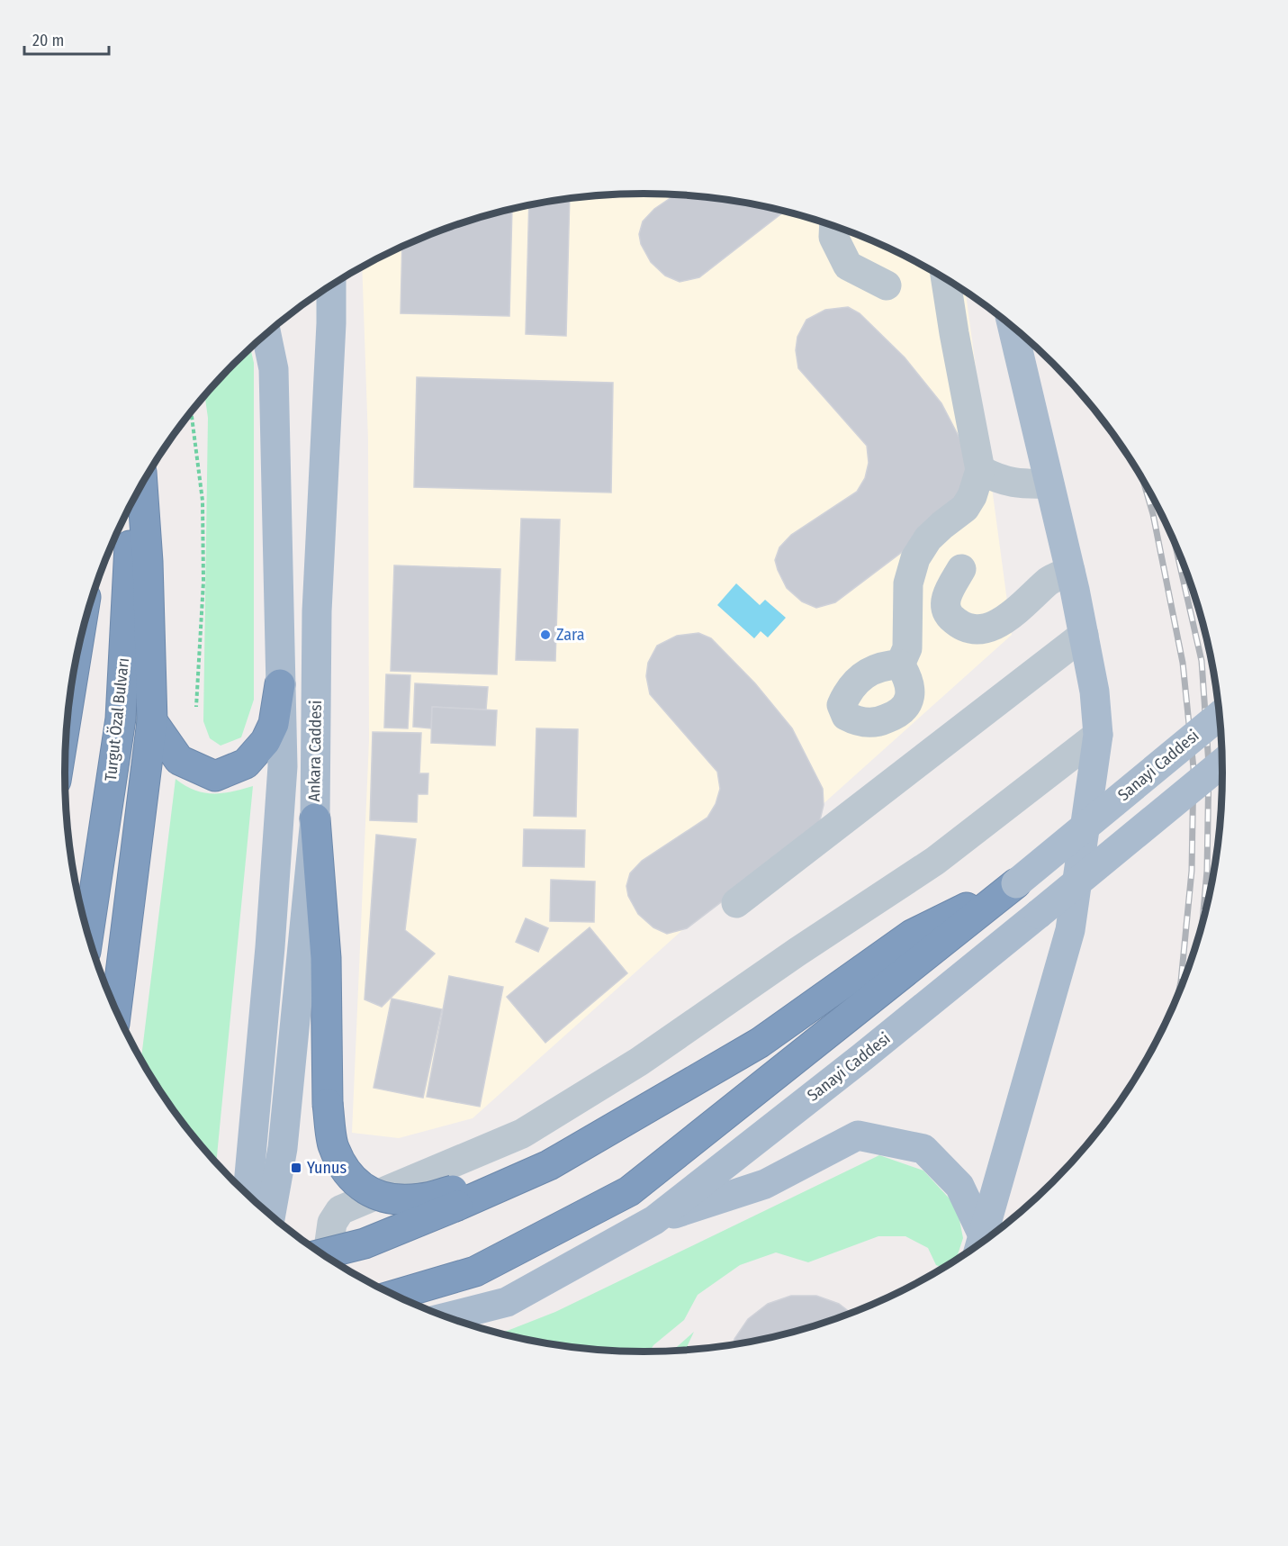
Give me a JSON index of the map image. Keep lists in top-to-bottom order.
{
  "streets": {
    "highway": ["Turgut Özal Bulvarı"],
    "main road": ["Ankara Caddesi", "Sanayi Caddesi"]
  },
  "places": {
    "other": ["Zara"],
    "transit": ["Yunus"]
  },
  "scale_bar": "20 m"
}
